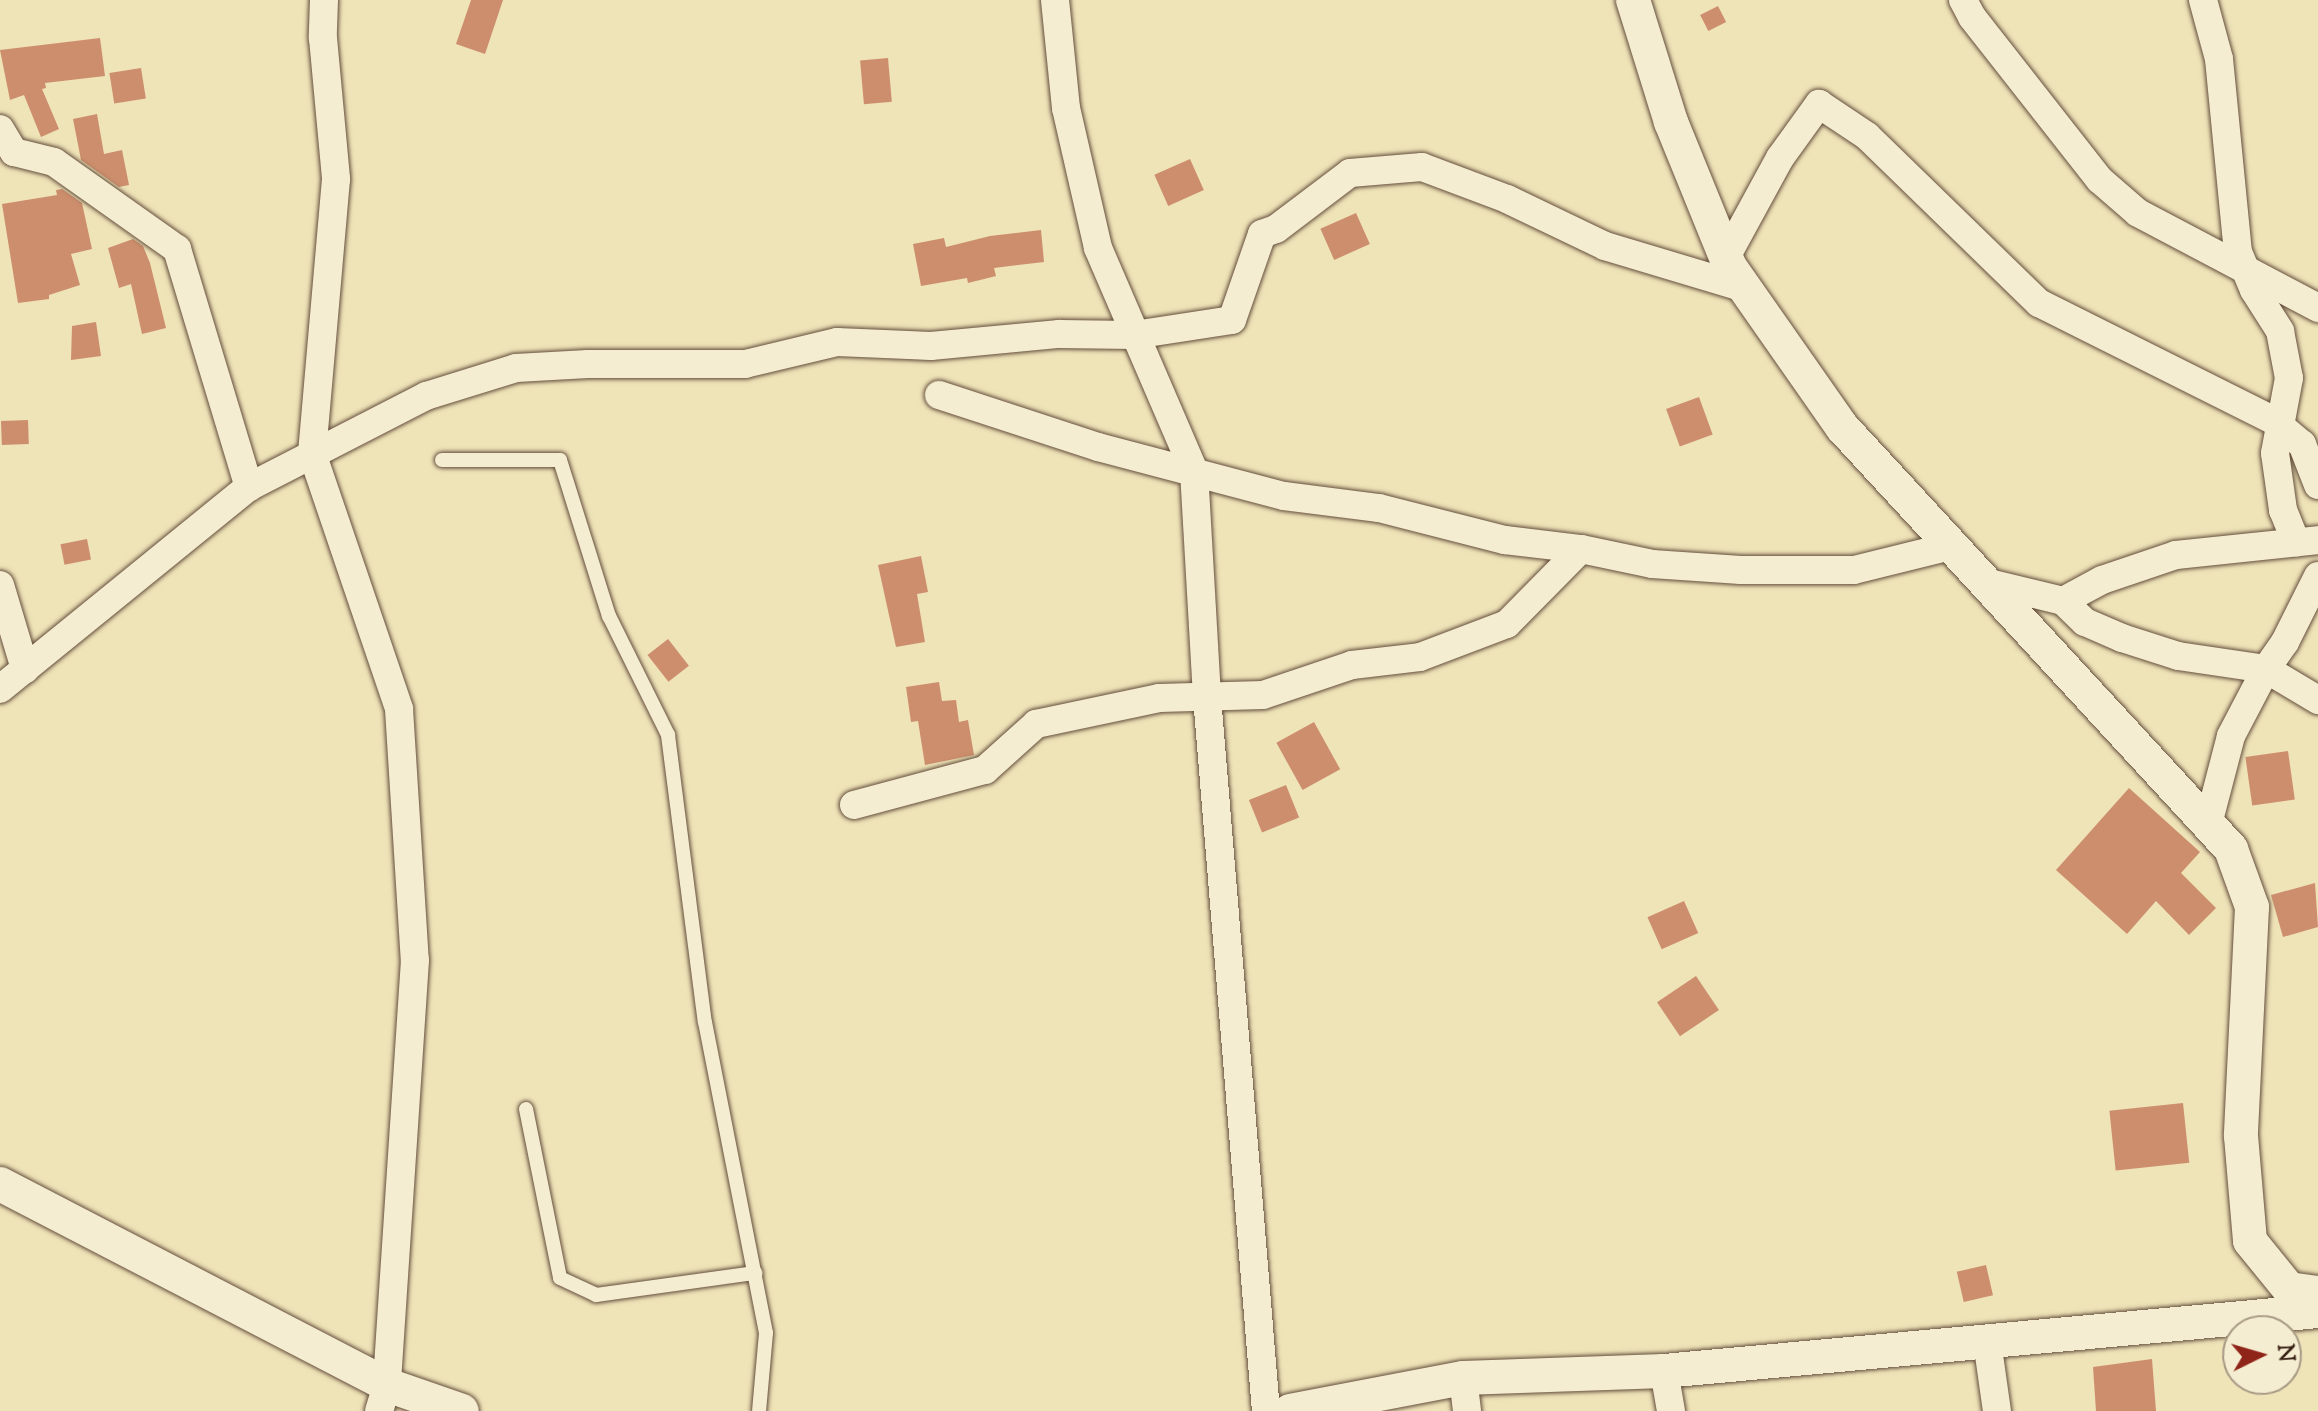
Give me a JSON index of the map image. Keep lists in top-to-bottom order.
{
  "north": "right"
}
